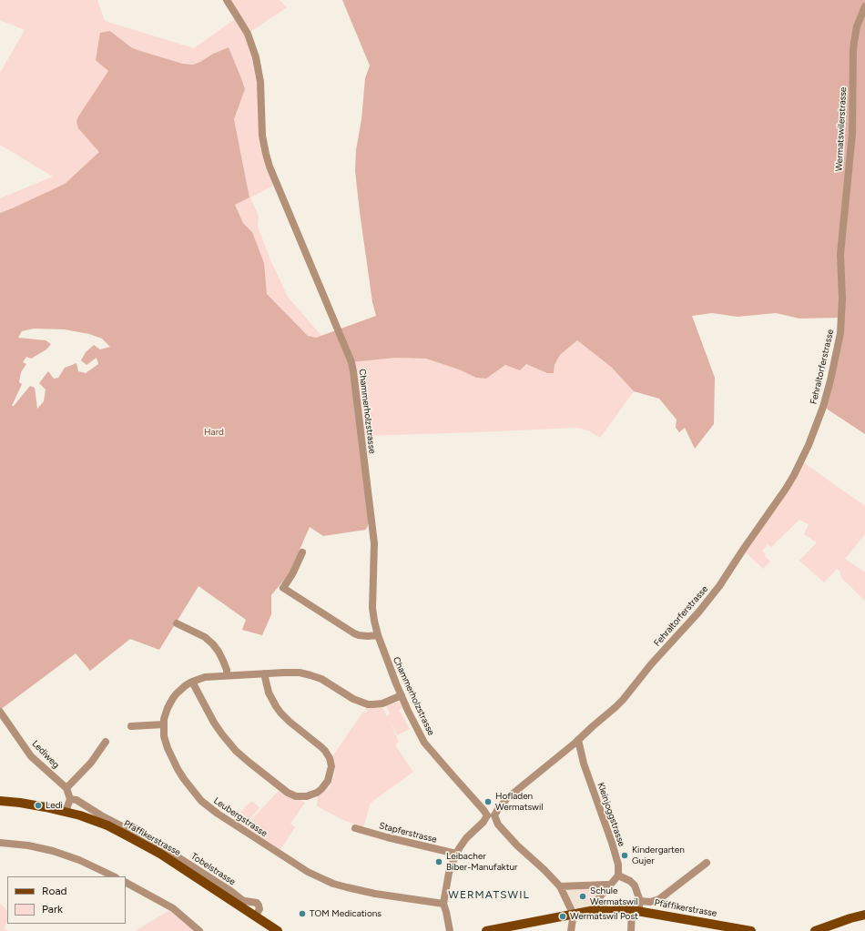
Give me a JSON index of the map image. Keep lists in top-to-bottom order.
{
  "streets": {
    "main road": ["Pfäffikerstrasse"],
    "street": [
      "Wermatswilerstrasse",
      "Fehraltorferstrasse",
      "Chammerholzstrasse",
      "Lediweg",
      "Kleinjoggstrasse",
      "Leubergstrasse",
      "Stapferstrasse",
      "Tobelstrasse"
    ]
  },
  "crossings": [
    ["Wermatswilerstrasse", "Fehraltorferstrasse"],
    ["Fehraltorferstrasse", "Chammerholzstrasse"],
    ["Fehraltorferstrasse", "Kleinjoggstrasse"],
    ["Fehraltorferstrasse", "Leubergstrasse"],
    ["Fehraltorferstrasse", "Stapferstrasse"],
    ["Chammerholzstrasse", "Leubergstrasse"],
    ["Chammerholzstrasse", "Pfäffikerstrasse"],
    ["Lediweg", "Tobelstrasse"],
    ["Pfäffikerstrasse", "Tobelstrasse"]
  ],
  "districts": ["WERMATSWIL"],
  "parks": ["Hard"],
  "places": [
    "Hofladen Wermatswil",
    "Ledi",
    "Kindergarten Gujer",
    "Leibacher Biber-Manufaktur",
    "Schule Wermatswil",
    "TOM Medications",
    "Wermatswil Post"
  ],
  "legend": ["Road", "Park"]
}
